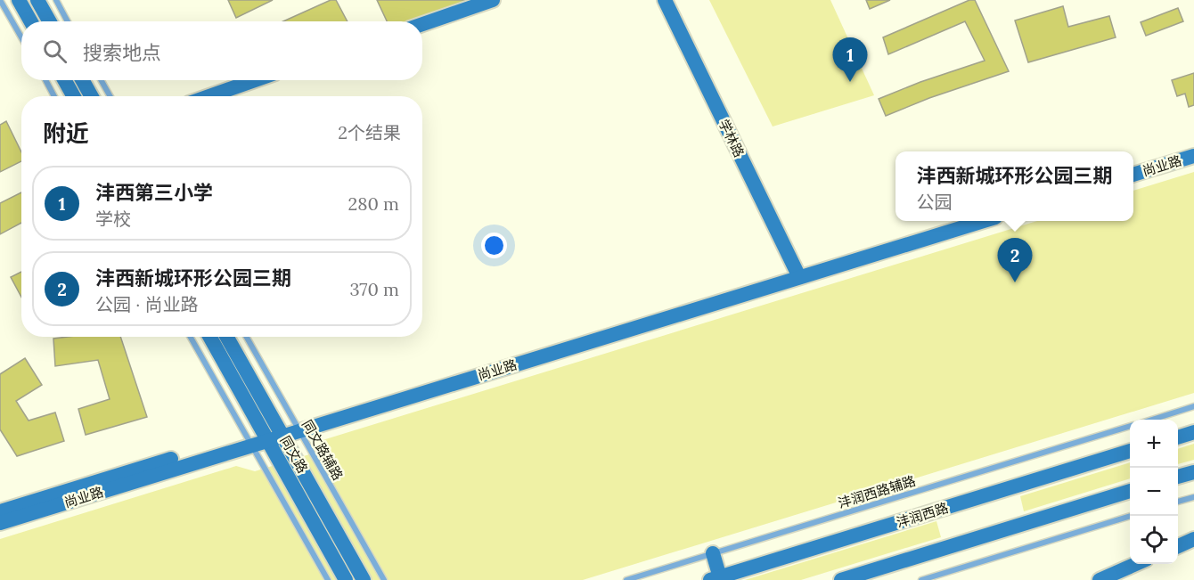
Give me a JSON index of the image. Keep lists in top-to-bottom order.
{
  "streets": {
    "street": [
      "学林路",
      "尚业路",
      "同文路",
      "沣润西路"
    ],
    "lane": ["同文路辅路", "沣润西路辅路"]
  },
  "crossings": [
    ["学林路", "尚业路"],
    ["尚业路", "同文路辅路"],
    ["尚业路", "同文路"]
  ],
  "page": {
    "search": "搜索地点",
    "pins": ["1", "2"],
    "heading": ["附近", "2个结果"],
    "popup": ["沣西新城环形公园三期", "公园"],
    "list": [
      {
        "mark": "1",
        "name": "沣西第三小学",
        "note": "学校",
        "value": "280 m"
      },
      {
        "mark": "2",
        "name": "沣西新城环形公园三期",
        "note": "公园 · 尚业路",
        "value": "370 m"
      }
    ],
    "map_buttons": ["+", "−"]
  }
}
